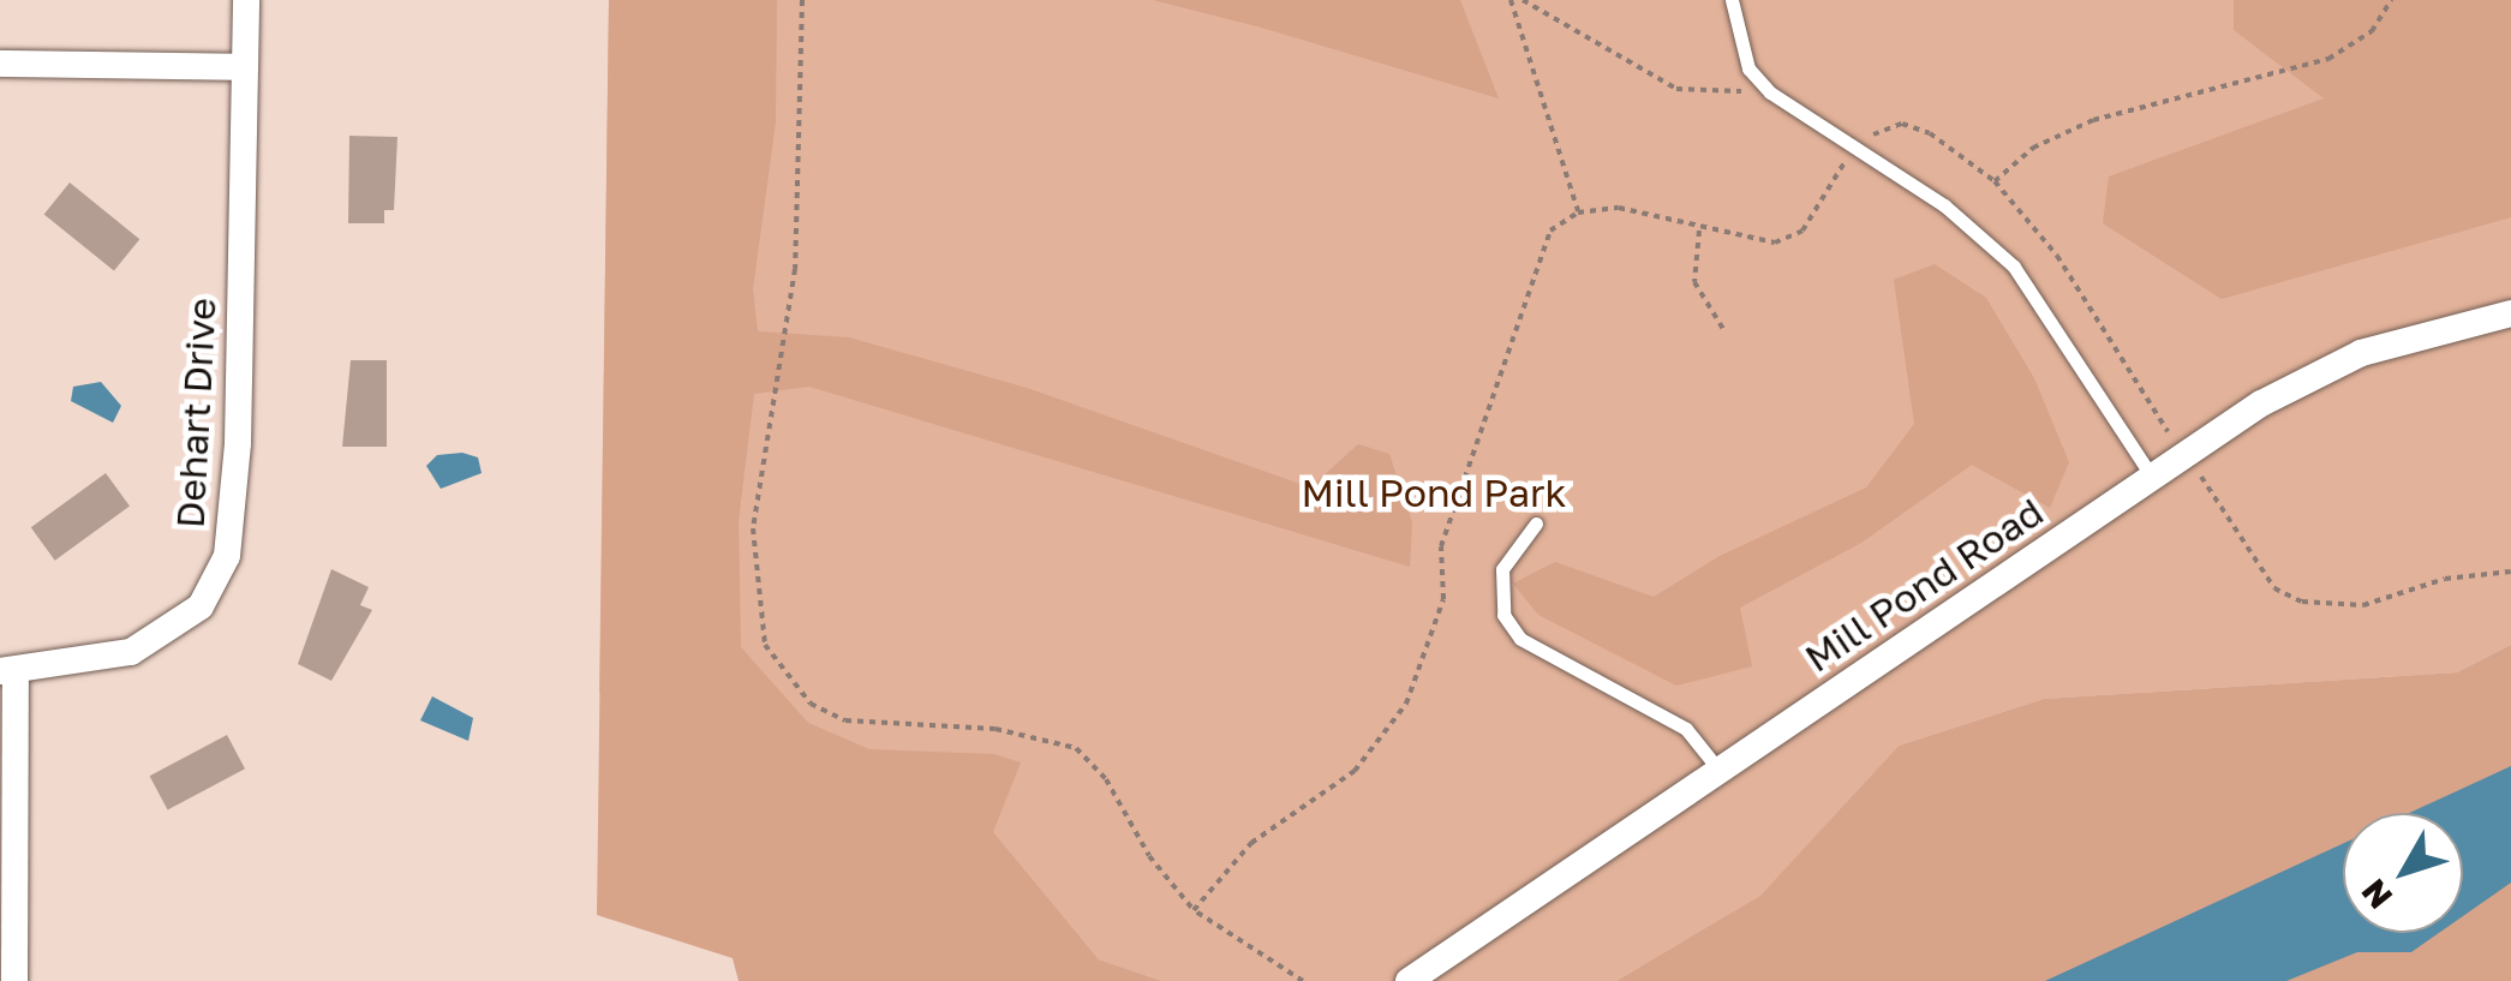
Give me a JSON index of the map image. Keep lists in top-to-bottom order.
{
  "streets": {
    "street": ["Dehart Drive", "Mill Pond Road"]
  },
  "parks": ["Mill Pond Park"],
  "north": "bottom left"
}
